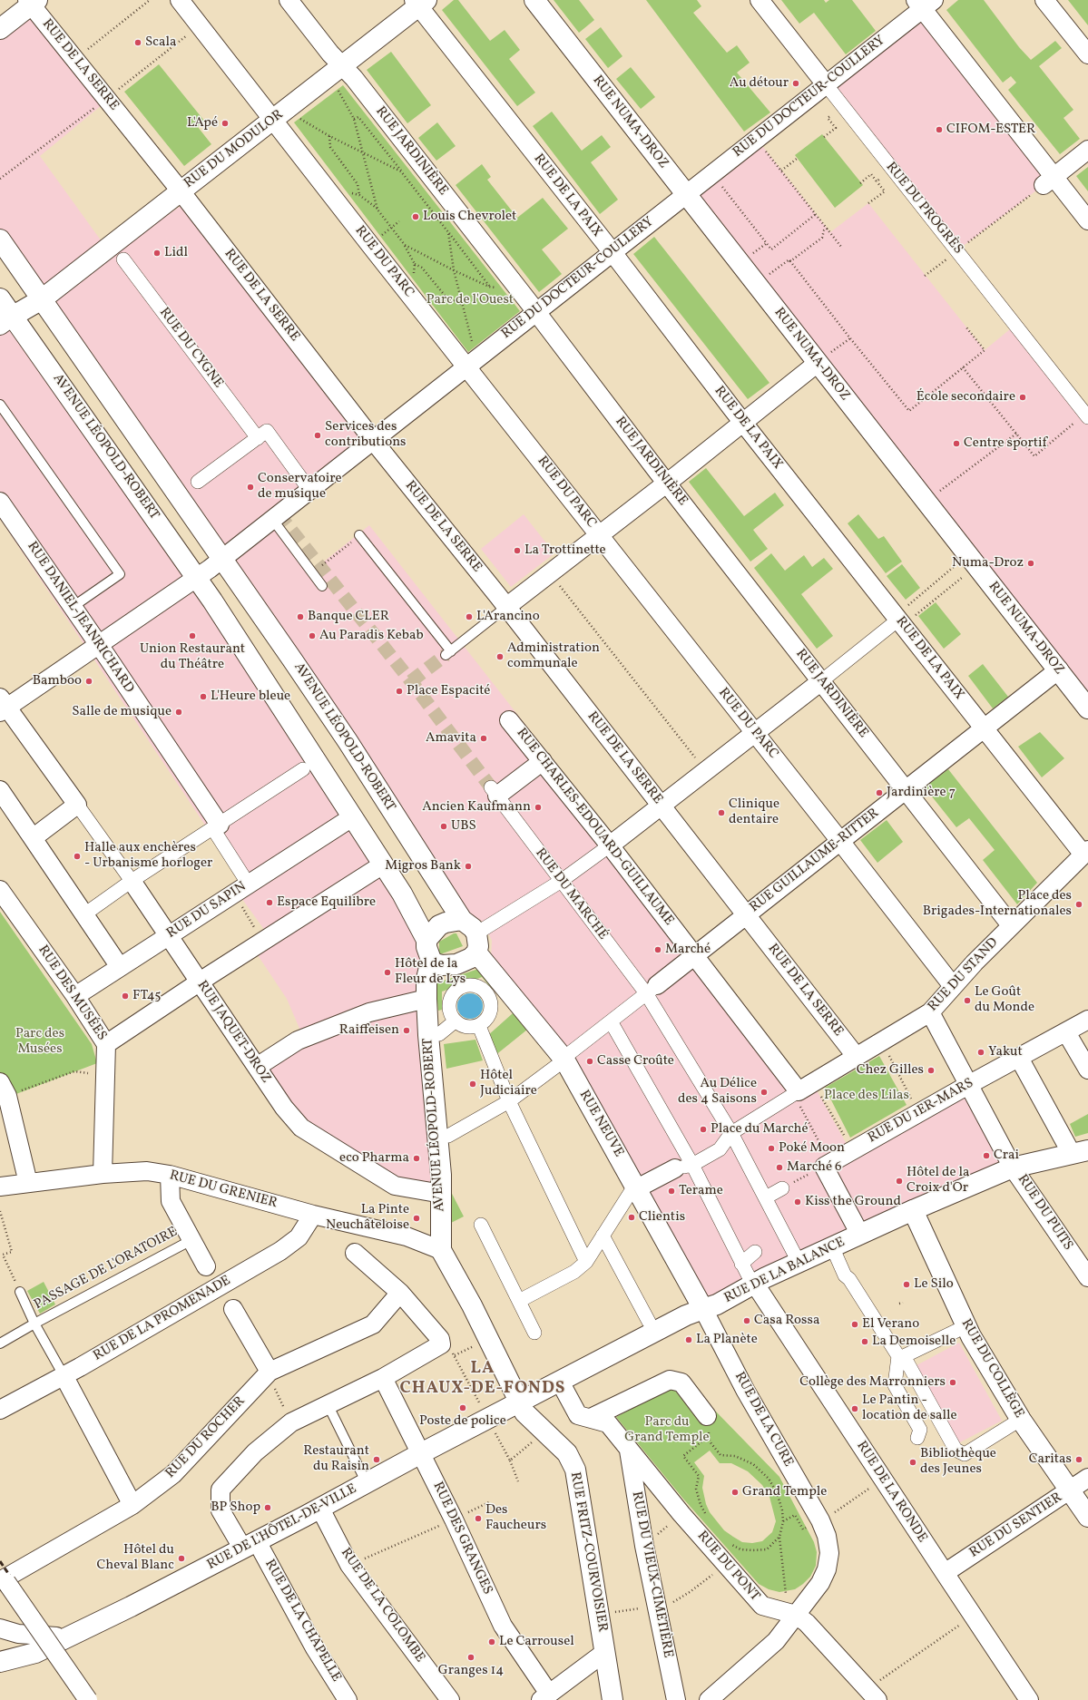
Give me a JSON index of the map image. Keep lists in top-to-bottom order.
{
  "streets": {
    "main road": [
      "RUE NUMA-DROZ",
      "RUE DU MODULOR",
      "AVENUE LÉOPOLD-ROBERT",
      "RUE NEUVE",
      "RUE DE LA BALANCE",
      "RUE DU COLLÈGE",
      "RUE DE L'HÔTEL-DE-VILLE",
      "RUE FRITZ-COURVOISIER"
    ],
    "street": [
      "RUE DE LA SERRE",
      "RUE DU DOCTEUR-COULLERY",
      "RUE JARDINIÈRE",
      "RUE DE LA PAIX",
      "RUE DU PROGRÈS",
      "RUE DU PARC",
      "RUE DU CYGNE",
      "RUE DANIEL-JEANRICHARD",
      "RUE CHARLES-EDOUARD-GUILLAUME",
      "RUE GUILLAUME-RITTER",
      "RUE DU MARCHÉ",
      "RUE DU SAPIN",
      "RUE DU STAND",
      "RUE DES MUSÉES",
      "RUE JAQUET-DROZ",
      "RUE DU 1ER-MARS",
      "RUE DU GRENIER",
      "RUE DU PUITS",
      "RUE DE LA PROMENADE",
      "RUE DE LA CURE",
      "RUE DU ROCHER",
      "RUE DE LA RONDE",
      "RUE DU SENTIER",
      "RUE DES GRANGES",
      "RUE DU PONT",
      "RUE DU VIEUX-CIMETIÈRE",
      "RUE DE LA COLOMBE",
      "RUE DE LA CHAPELLE"
    ],
    "lane": ["PASSAGE DE L'ORATOIRE"]
  },
  "crossings": [
    ["RUE DE LA SERRE", "RUE DU DOCTEUR-COULLERY"],
    ["RUE DE LA SERRE", "RUE DU MODULOR"],
    ["RUE DE LA SERRE", "RUE GUILLAUME-RITTER"],
    ["RUE DE LA SERRE", "RUE DU STAND"],
    ["RUE DU DOCTEUR-COULLERY", "RUE NUMA-DROZ"],
    ["RUE DU DOCTEUR-COULLERY", "RUE JARDINIÈRE"],
    ["RUE DU DOCTEUR-COULLERY", "RUE DE LA PAIX"],
    ["RUE DU DOCTEUR-COULLERY", "RUE DU PROGRÈS"],
    ["RUE DU DOCTEUR-COULLERY", "RUE DU PARC"],
    ["RUE DU DOCTEUR-COULLERY", "AVENUE LÉOPOLD-ROBERT"],
    ["RUE NUMA-DROZ", "RUE GUILLAUME-RITTER"],
    ["RUE DU MODULOR", "RUE JARDINIÈRE"],
    ["RUE DU MODULOR", "RUE DE LA PAIX"],
    ["RUE DU MODULOR", "RUE DU PARC"],
    ["RUE DU MODULOR", "AVENUE LÉOPOLD-ROBERT"],
    ["RUE JARDINIÈRE", "RUE GUILLAUME-RITTER"],
    ["RUE JARDINIÈRE", "RUE DU STAND"],
    ["RUE DE LA PAIX", "RUE GUILLAUME-RITTER"],
    ["RUE DE LA PAIX", "RUE DU STAND"],
    ["RUE DU PARC", "RUE GUILLAUME-RITTER"],
    ["RUE DU PARC", "RUE DU STAND"],
    ["AVENUE LÉOPOLD-ROBERT", "RUE DU SAPIN"],
    ["AVENUE LÉOPOLD-ROBERT", "RUE JAQUET-DROZ"],
    ["AVENUE LÉOPOLD-ROBERT", "RUE NEUVE"],
    ["AVENUE LÉOPOLD-ROBERT", "RUE DU GRENIER"],
    ["RUE CHARLES-EDOUARD-GUILLAUME", "RUE GUILLAUME-RITTER"],
    ["RUE CHARLES-EDOUARD-GUILLAUME", "RUE DU STAND"],
    ["RUE GUILLAUME-RITTER", "RUE DU MARCHÉ"],
    ["RUE DU MARCHÉ", "RUE DU STAND"],
    ["RUE DU MARCHÉ", "RUE DE LA BALANCE"],
    ["RUE DU SAPIN", "RUE DES MUSÉES"],
    ["RUE DU SAPIN", "RUE JAQUET-DROZ"],
    ["RUE DU STAND", "RUE DU PUITS"],
    ["RUE DES MUSÉES", "RUE DU GRENIER"],
    ["RUE DU 1ER-MARS", "RUE DU PUITS"],
    ["RUE NEUVE", "RUE DE LA BALANCE"],
    ["RUE NEUVE", "RUE DE LA CURE"],
    ["RUE DU GRENIER", "RUE DE LA PROMENADE"],
    ["RUE DU PUITS", "RUE DE LA BALANCE"],
    ["RUE DE LA BALANCE", "RUE DU COLLÈGE"],
    ["RUE DE LA BALANCE", "RUE DE LA CURE"],
    ["RUE DE LA BALANCE", "RUE DE LA RONDE"],
    ["RUE DE LA BALANCE", "RUE DE L'HÔTEL-DE-VILLE"],
    ["RUE DE LA BALANCE", "RUE DU PONT"],
    ["RUE DU COLLÈGE", "RUE DU SENTIER"],
    ["RUE DE LA CURE", "RUE DU PONT"],
    ["RUE DE LA RONDE", "RUE DU SENTIER"],
    ["RUE DE L'HÔTEL-DE-VILLE", "RUE DES GRANGES"],
    ["RUE DE L'HÔTEL-DE-VILLE", "RUE FRITZ-COURVOISIER"],
    ["RUE DE L'HÔTEL-DE-VILLE", "RUE DU PONT"],
    ["RUE DE L'HÔTEL-DE-VILLE", "RUE DE LA COLOMBE"],
    ["RUE DE L'HÔTEL-DE-VILLE", "RUE DE LA CHAPELLE"],
    ["RUE DES GRANGES", "RUE DE LA CHAPELLE"],
    ["RUE DU PONT", "RUE DU VIEUX-CIMETIÈRE"]
  ],
  "districts": ["LA CHAUX-DE-FONDS"],
  "parks": [
    "Parc de l'Ouest",
    "Parc des Musées",
    "Place des Lilas",
    "Parc du Grand Temple"
  ],
  "places": [
    "Scala",
    "Au détour",
    "L'Apé",
    "CIFOM-ESTER",
    "Louis Chevrolet",
    "Lidl",
    "École secondaire",
    "Services des contributions",
    "Centre sportif",
    "Conservatoire de musique",
    "La Trottinette",
    "Numa-Droz",
    "Banque CLER",
    "L'Arancino",
    "Union Restaurant du Théâtre",
    "Au Paradis Kebab",
    "Administration communale",
    "Bamboo",
    "Place Espacité",
    "L'Heure bleue",
    "Salle de musique",
    "Amavita",
    "Jardinière 7",
    "Ancien Kaufmann",
    "Clinique dentaire",
    "UBS",
    "Halle aux enchères - Urbanisme horloger",
    "Migros Bank",
    "Espace Equilibre",
    "Place des Brigades-Internationales",
    "Marché",
    "Hôtel de la Fleur de Lys",
    "FT45",
    "Le Goût du Monde",
    "Raiffeisen",
    "Yakut",
    "Casse Croûte",
    "Chez Gilles",
    "Hôtel Judiciaire",
    "Au Délice des 4 Saisons",
    "Place du Marché",
    "Poké Moon",
    "Crai",
    "eco Pharma",
    "Marché 6",
    "Hôtel de la Croix d'Or",
    "Terame",
    "Kiss the Ground",
    "Clientis",
    "La Pinte Neuchâteloise",
    "Le Silo",
    "Casa Rossa",
    "El Verano",
    "La Planète",
    "La Demoiselle",
    "Collège des Marronniers",
    "Poste de police",
    "Le Pantin - location de salle",
    "Restaurant du Raisin",
    "Caritas",
    "Bibliothèque des Jeunes",
    "Grand Temple",
    "BP Shop",
    "Des Faucheurs",
    "Hôtel du Cheval Blanc",
    "Le Carrousel",
    "Granges 14"
  ]
}
